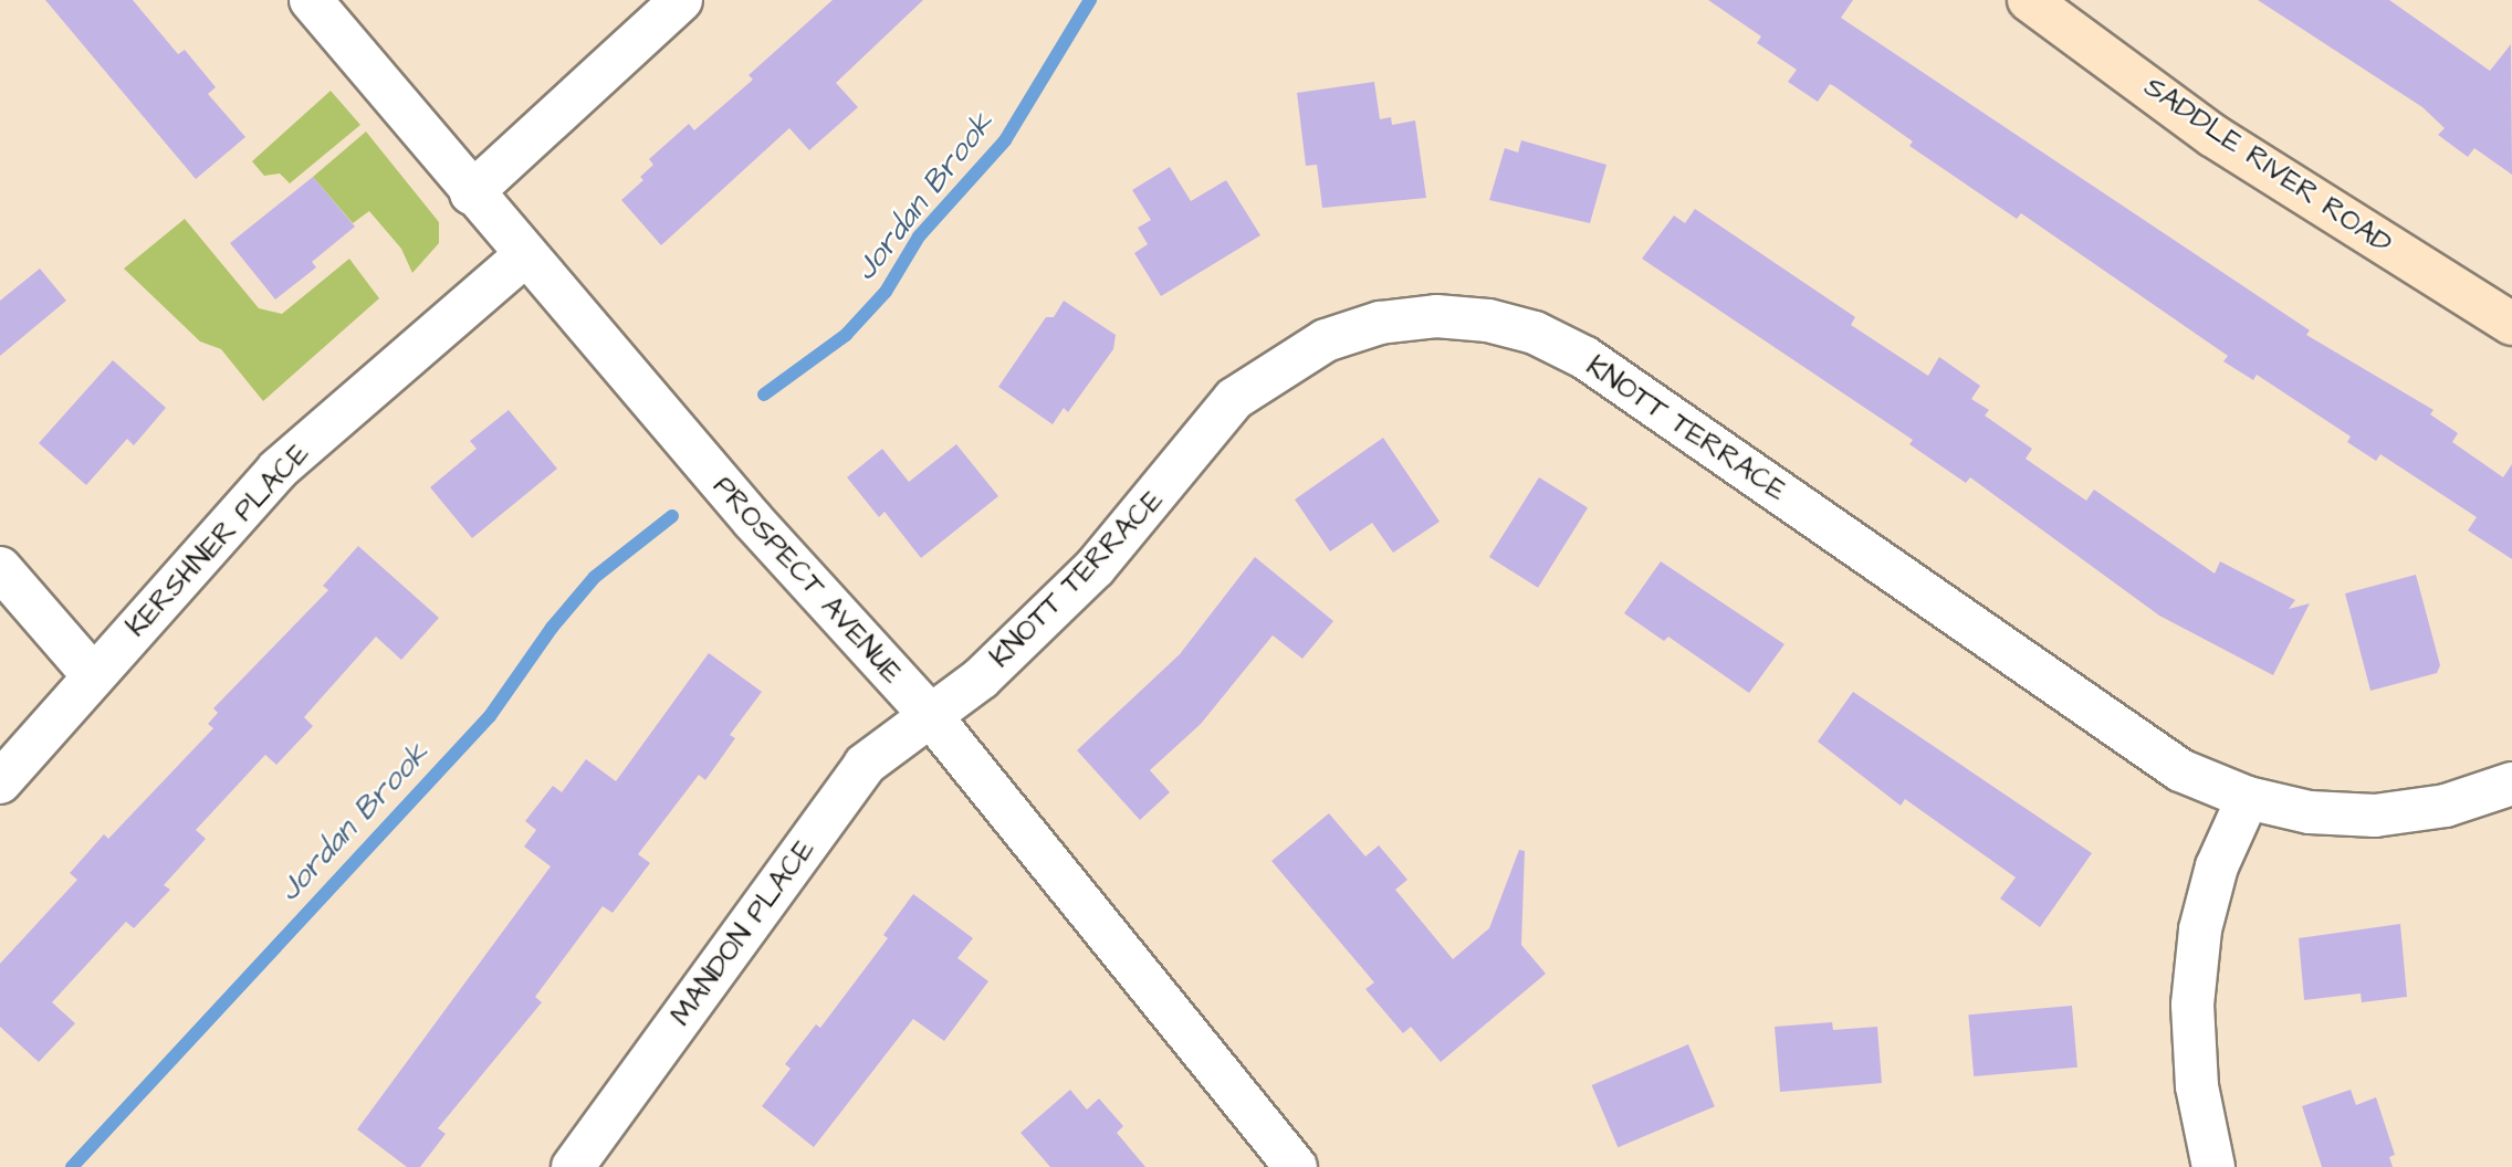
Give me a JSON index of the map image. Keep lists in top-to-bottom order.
{
  "streets": {
    "main road": ["SADDLE RIVER ROAD"],
    "street": [
      "KNOTT TERRACE",
      "KERSHNER PLACE",
      "PROSPECT AVENUE",
      "MANDON PLACE"
    ]
  },
  "crossings": [
    ["KNOTT TERRACE", "PROSPECT AVENUE"],
    ["KNOTT TERRACE", "MANDON PLACE"],
    ["KERSHNER PLACE", "PROSPECT AVENUE"],
    ["PROSPECT AVENUE", "MANDON PLACE"]
  ],
  "water": ["Jordan Brook"]
}
